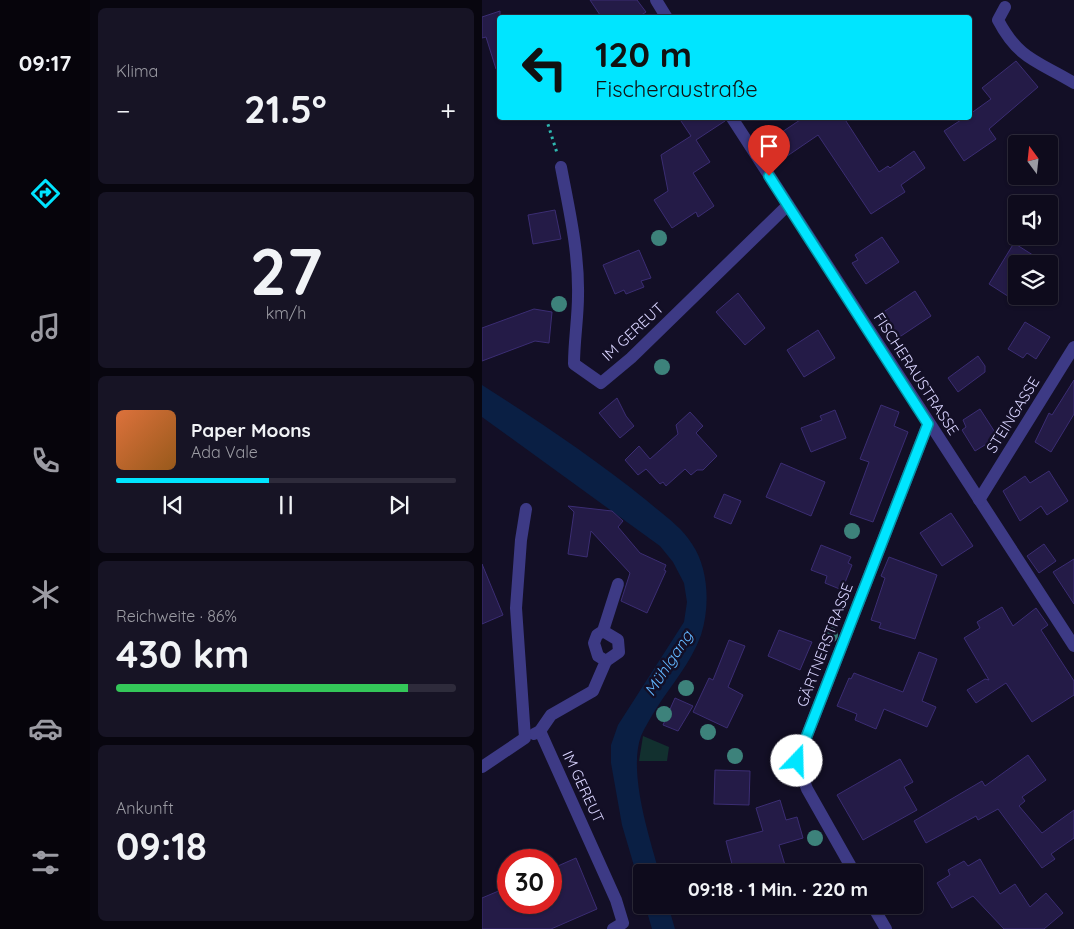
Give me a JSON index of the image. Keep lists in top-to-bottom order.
{
  "streets": {
    "street": [
      "IM GEREUT",
      "FISCHERAUSTRASSE",
      "STEINGASSE",
      "GÄRTNERSTRASSE"
    ]
  },
  "crossings": [
    ["IM GEREUT", "FISCHERAUSTRASSE"],
    ["FISCHERAUSTRASSE", "STEINGASSE"],
    ["FISCHERAUSTRASSE", "GÄRTNERSTRASSE"]
  ],
  "water": ["Mühlgang"],
  "north": "top",
  "page": {
    "tabs": "09:17",
    "tile": [
      "Klima",
      ["27", "km/h"],
      ["Reichweite · 86%", "430 km"],
      ["Ankunft", "09:18"]
    ],
    "turn": ["120 m", "Fischeraustraße"],
    "heat": ["−", "21.5°", "+"],
    "song": ["Paper Moons", "Ada Vale"],
    "limit": "30",
    "trip": "09:18 · 1 Min. · 220 m"
  }
}
